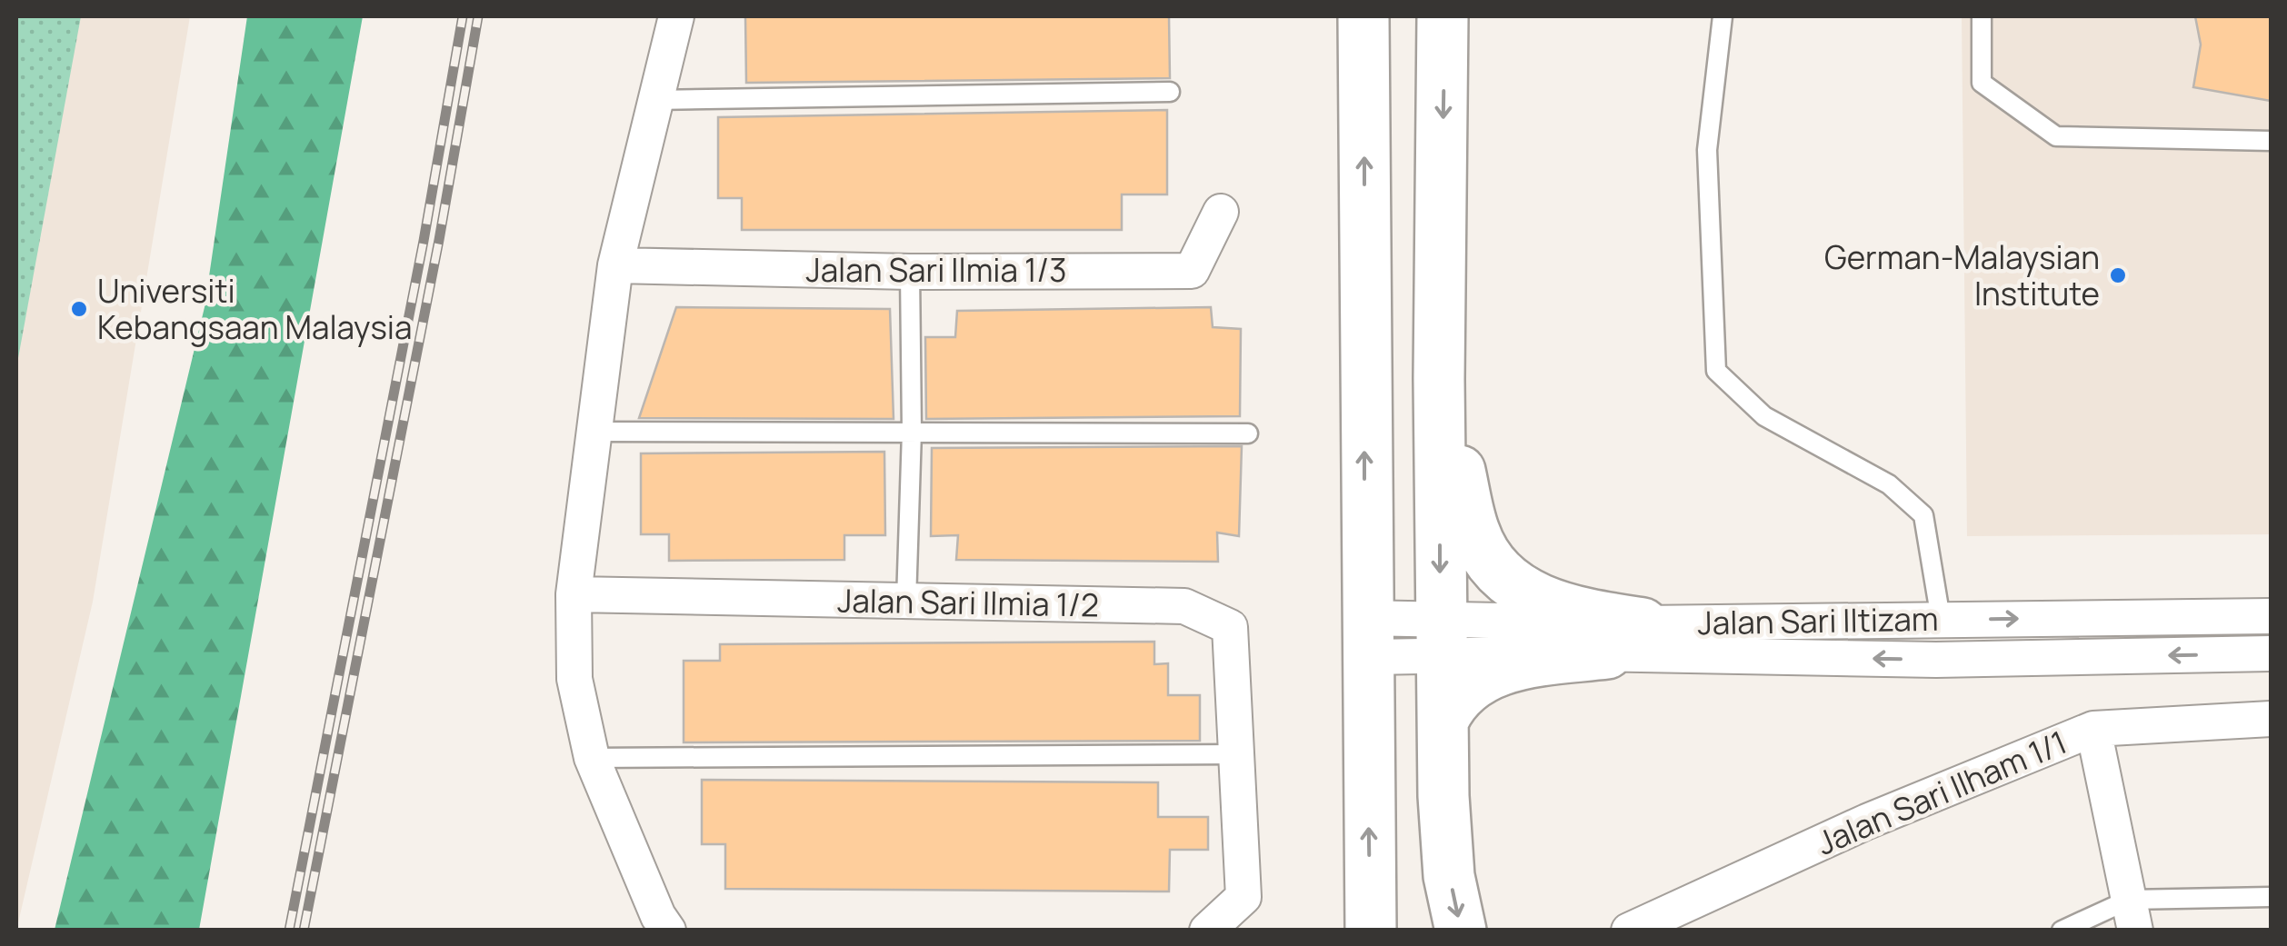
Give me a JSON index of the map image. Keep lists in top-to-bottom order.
{
  "streets": {
    "street": [
      "Jalan Sari Ilmia 1/3",
      "Jalan Sari Ilmia 1/2",
      "Jalan Sari Iltizam",
      "Jalan Sari Ilham 1/1"
    ]
  },
  "places": ["German-Malaysian Institute", "Universiti Kebangsaan Malaysia"]
}
